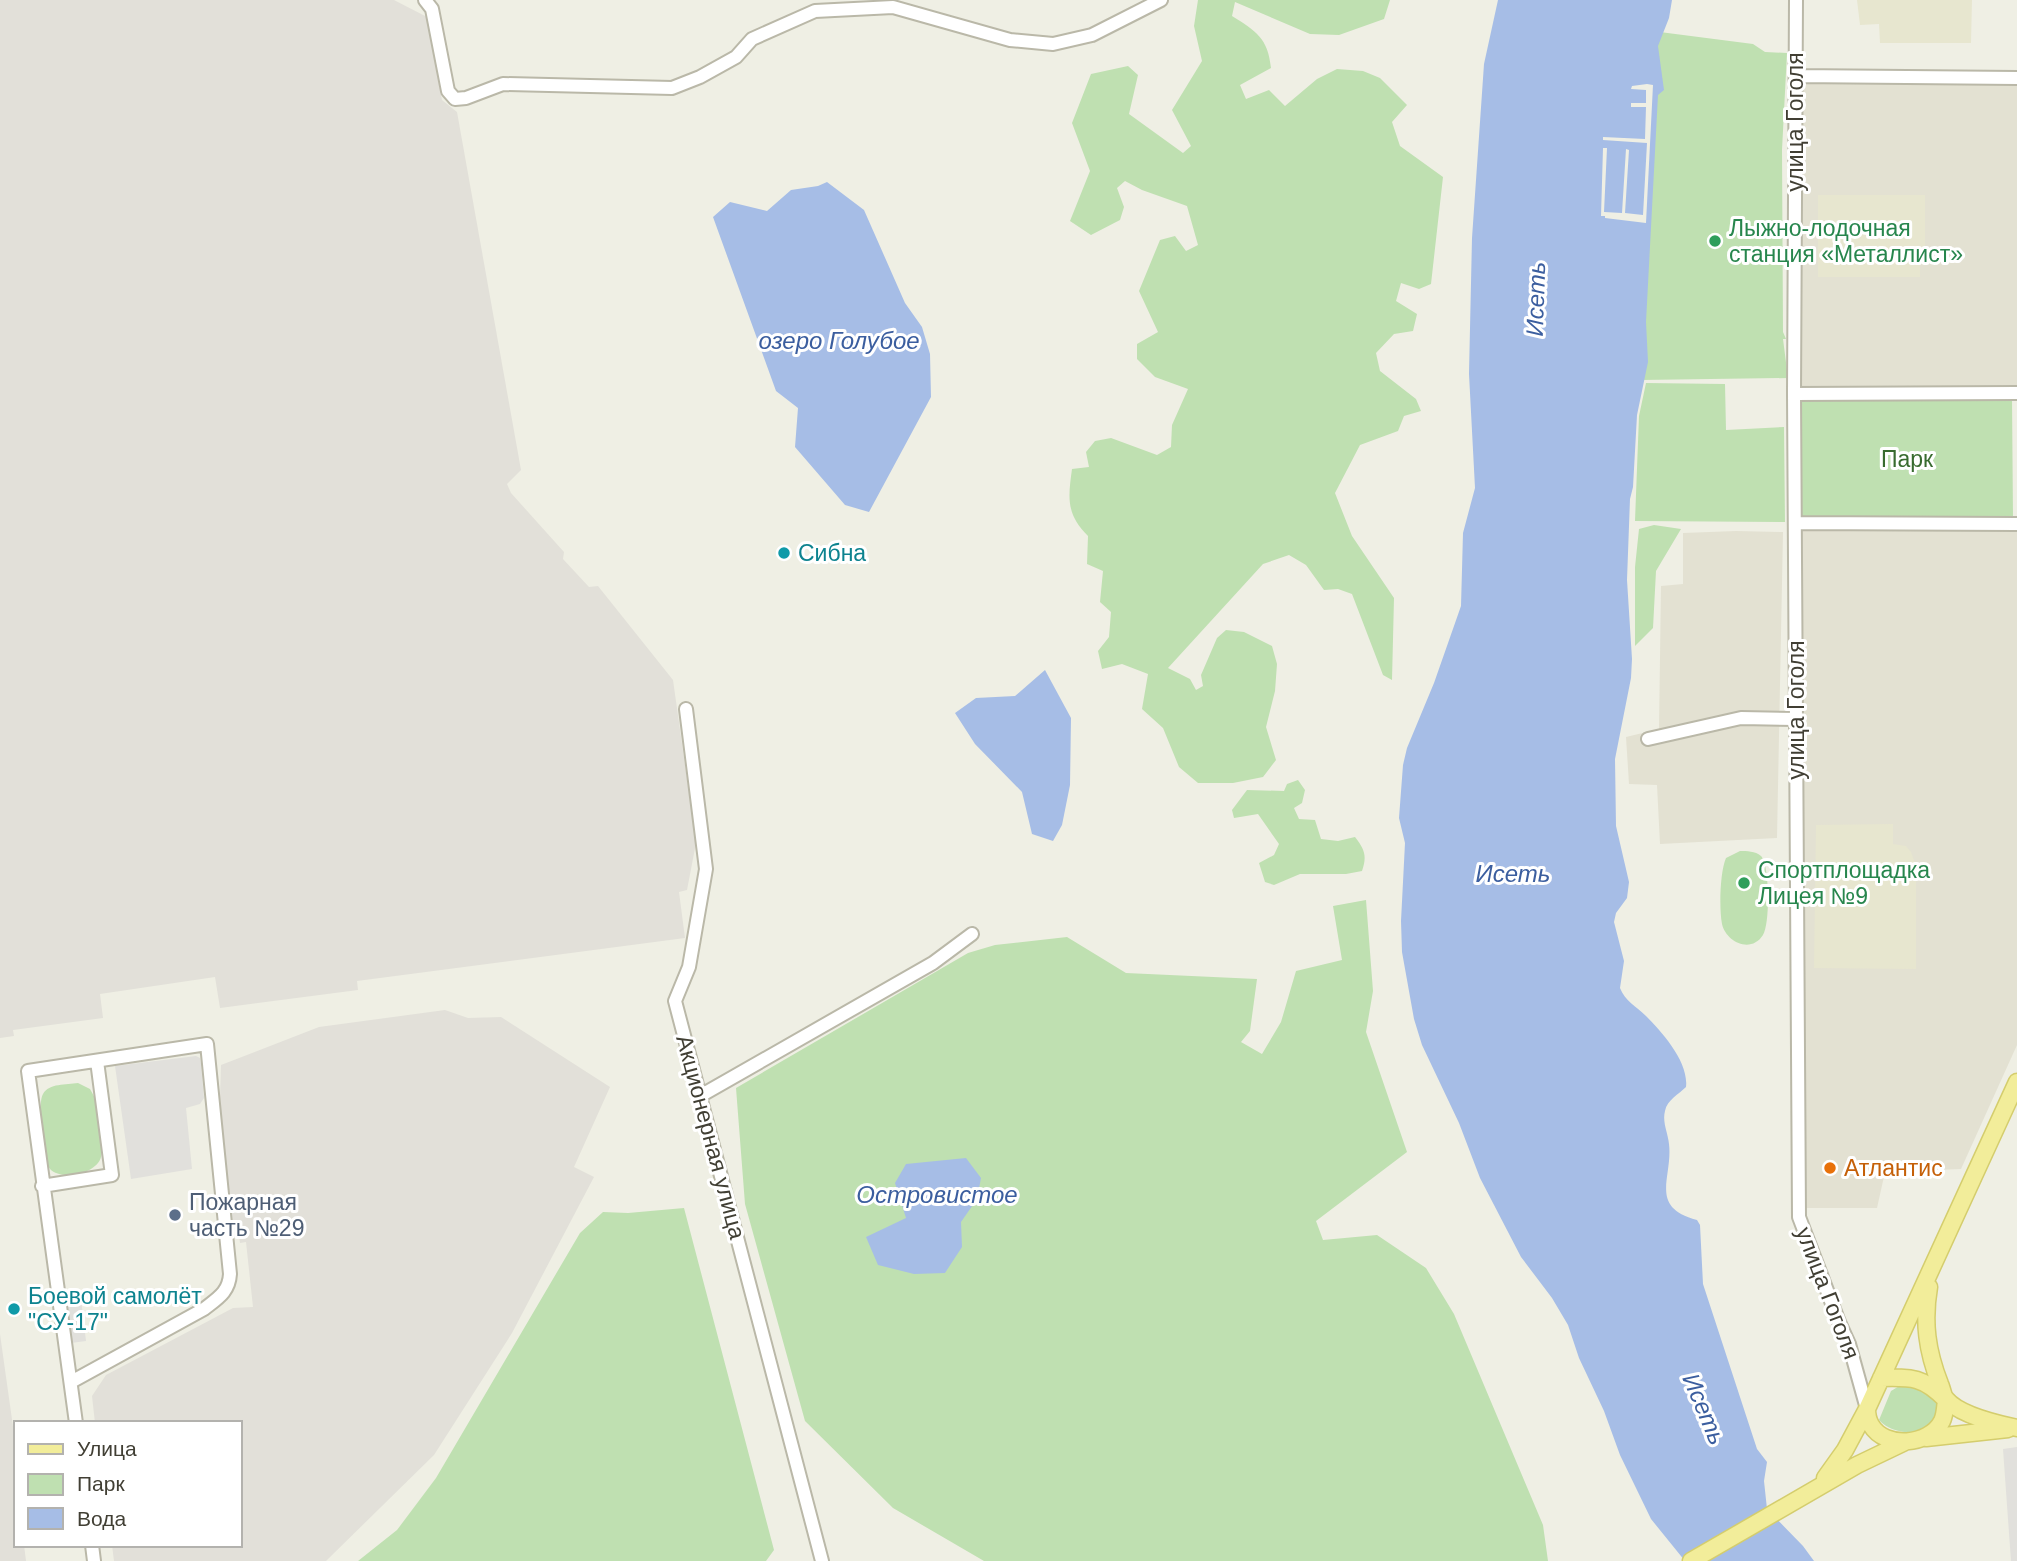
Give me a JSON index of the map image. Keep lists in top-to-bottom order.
{
  "streets": {
    "street": ["улица Гоголя", "Акционерная улица"]
  },
  "water": ["Исеть", "озеро Голубое", "Островистое"],
  "parks": ["Парк"],
  "places": [
    "Лыжно-лодочная станция «Металлист»",
    "Сибна",
    "Спортплощадка Лицея №9",
    "Атлантис",
    "Пожарная часть №29",
    "Боевой самолёт \"СУ-17\""
  ],
  "legend": ["Улица", "Парк", "Вода"]
}
